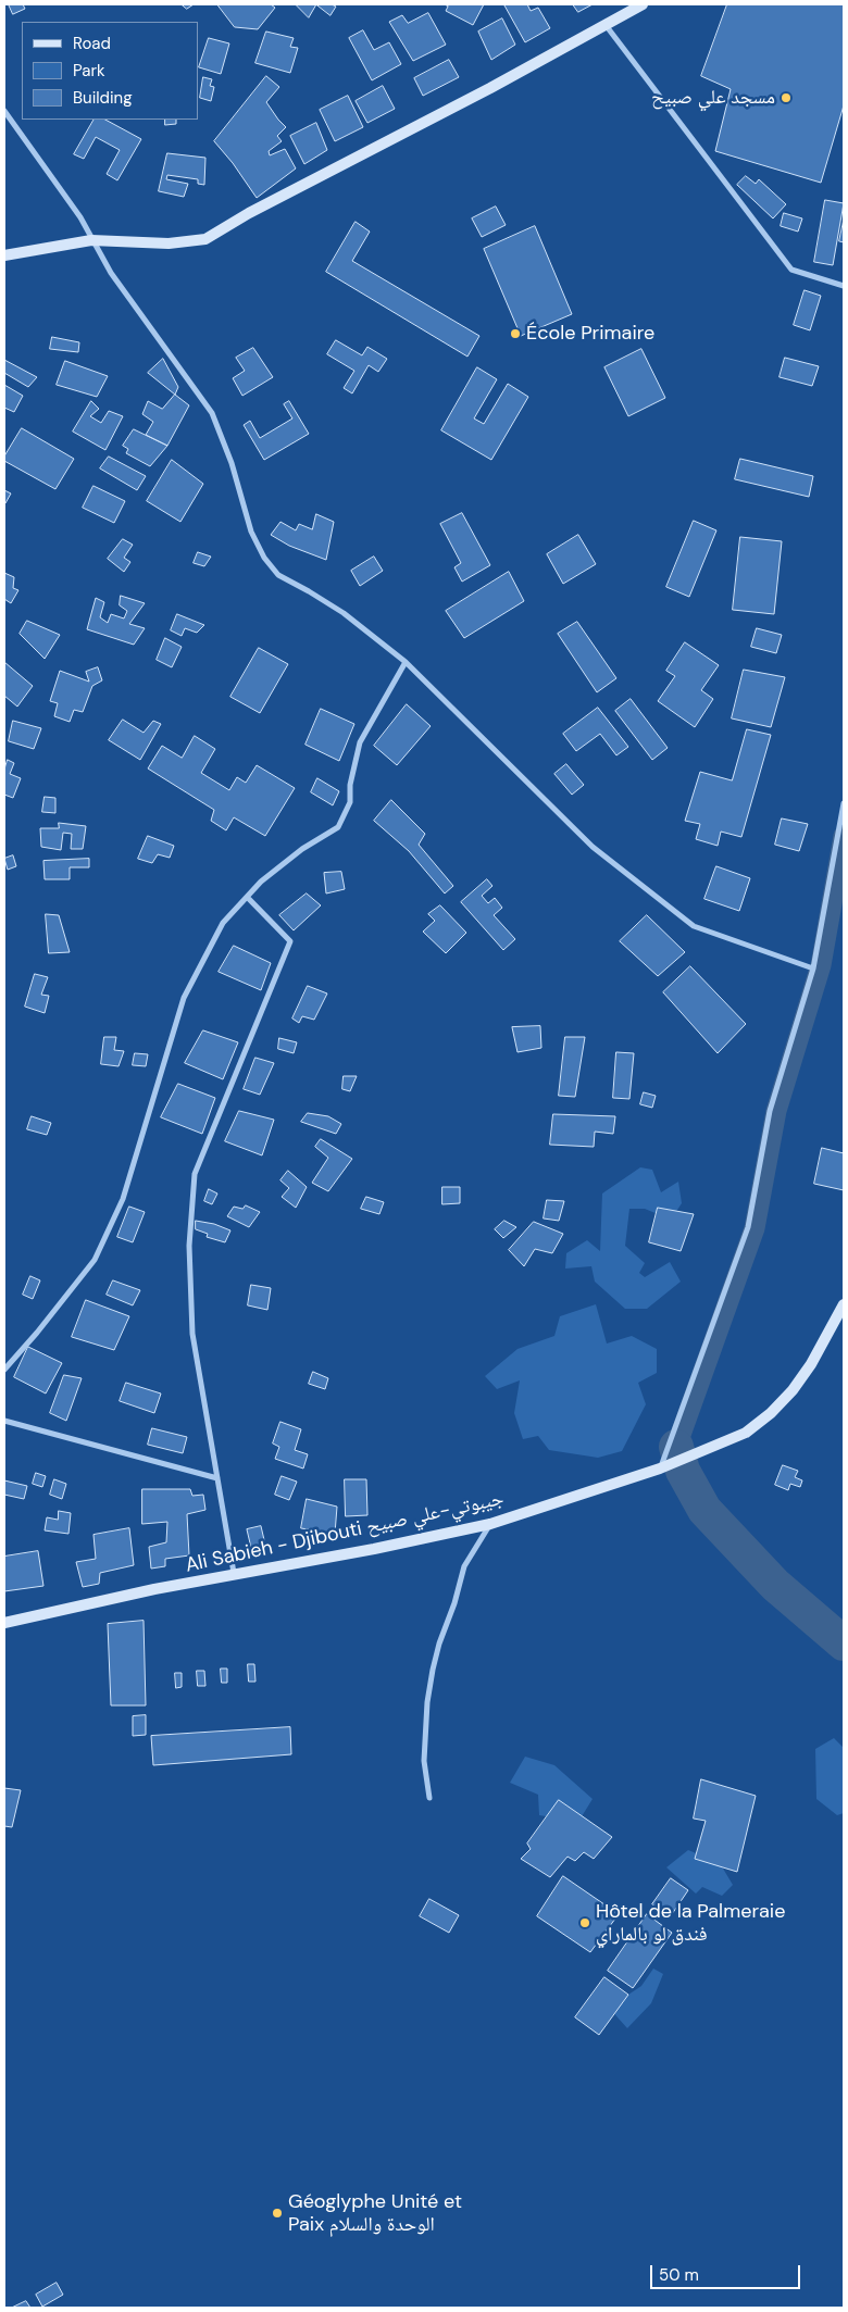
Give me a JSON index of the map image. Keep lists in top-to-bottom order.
{
  "streets": {
    "main road": ["Ali Sabieh - Djibouti جيبوتي-علي صبيح"]
  },
  "places": [
    "مسجد علي صبيح",
    "École Primaire",
    "Hôtel de la Palmeraie فندق لو بالماراي",
    "Géoglyphe Unité et Paix الوحدة والسلام"
  ],
  "legend": ["Road", "Park", "Building"],
  "scale_bar": "50 m"
}
